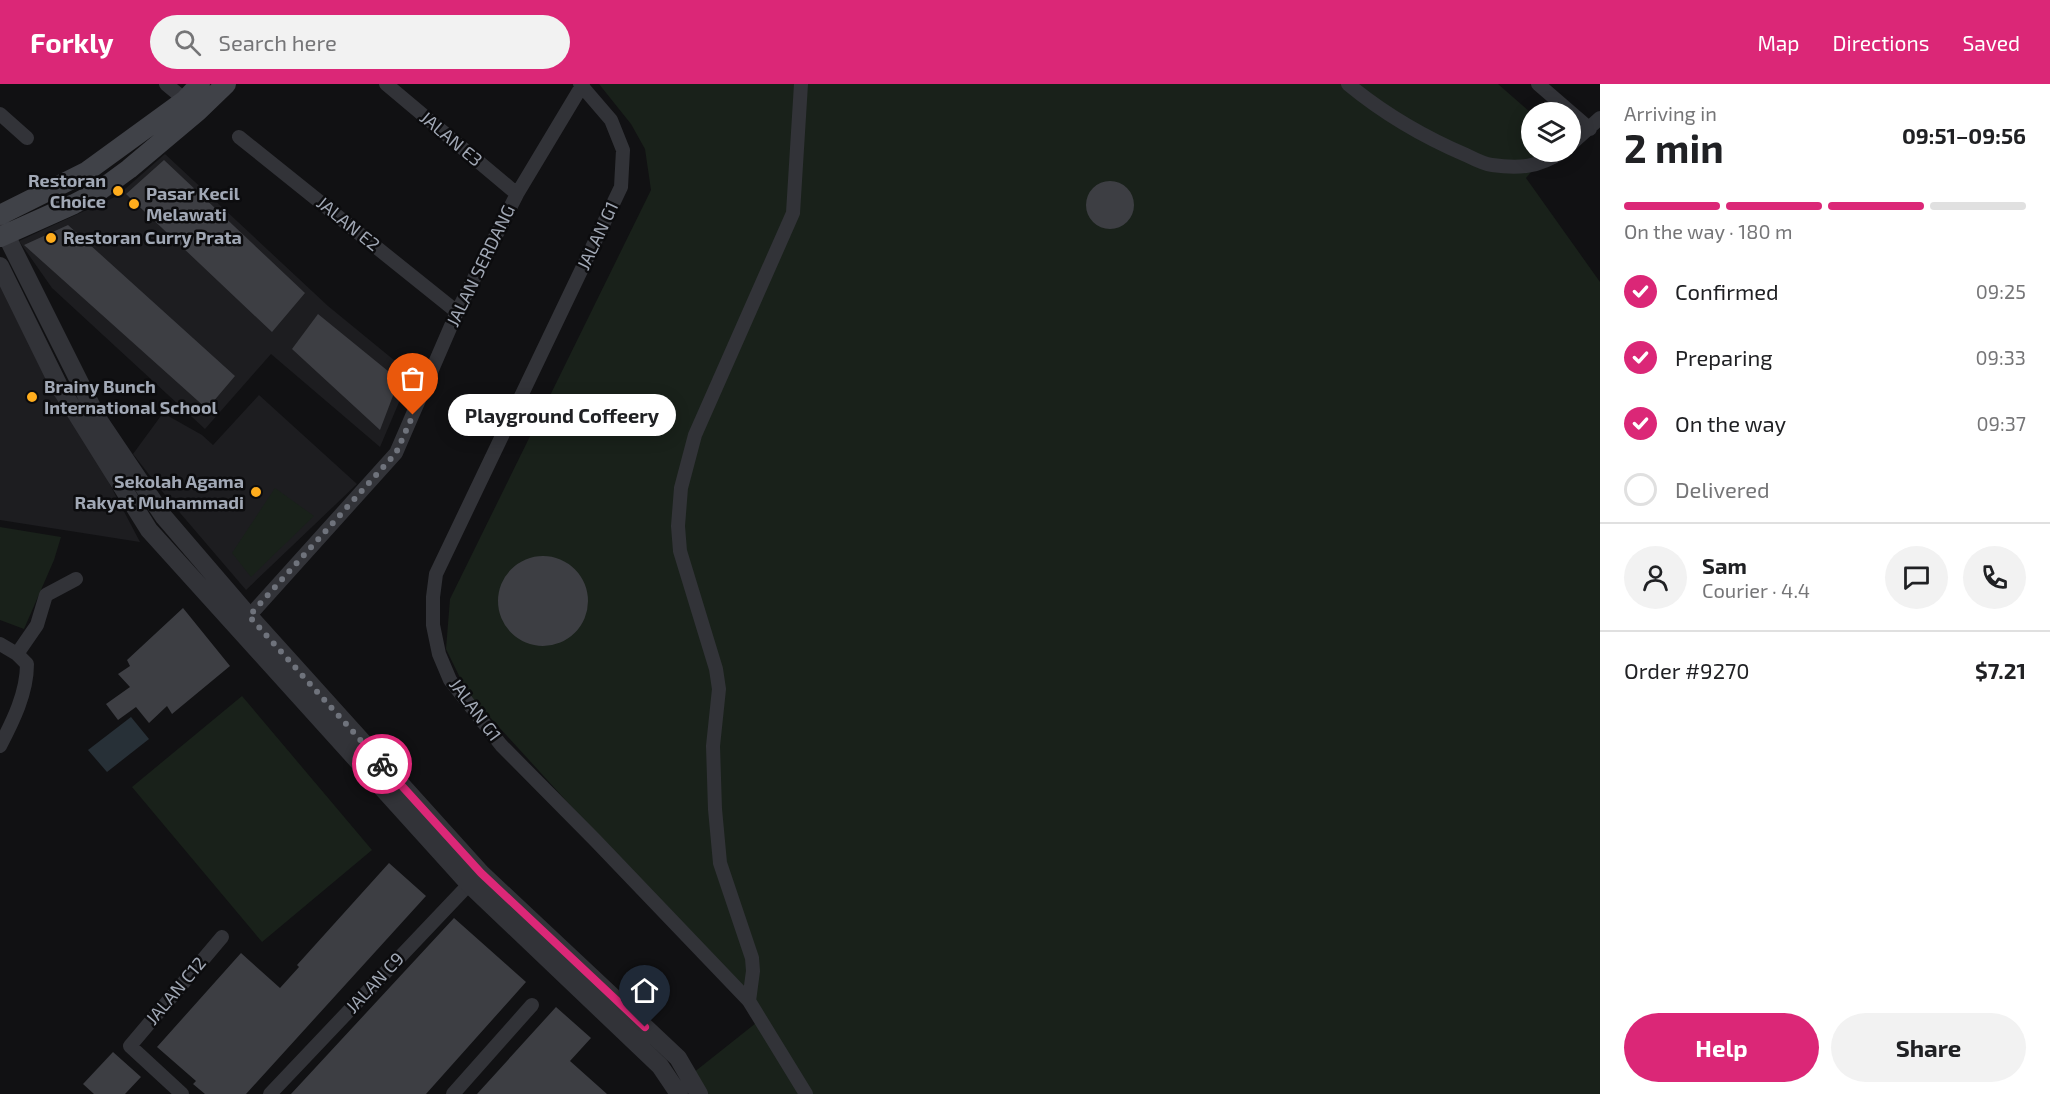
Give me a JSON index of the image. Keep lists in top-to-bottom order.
{
  "streets": {
    "street": [
      "JALAN E3",
      "JALAN E2",
      "JALAN G1",
      "JALAN SERDANG",
      "JALAN C9",
      "JALAN C12"
    ]
  },
  "crossings": [
    ["JALAN E3", "JALAN SERDANG"],
    ["JALAN E2", "JALAN SERDANG"],
    ["JALAN G1", "JALAN SERDANG"]
  ],
  "places": [
    "Restoran Choice",
    "Pasar Kecil Melawati",
    "Restoran Curry Prata",
    "Brainy Bunch International School",
    "Playground Coffeery",
    "Sekolah Agama Rakyat Muhammadi"
  ],
  "page": {
    "header": "Forkly",
    "search": "Search here",
    "nav": ["Map", "Directions", "Saved"],
    "heading": ["2 min", "Arriving in", "09:51–09:56"],
    "panel": [
      "Sam",
      "Courier · 4.4",
      "Order #9270",
      "$7.21"
    ],
    "bar": "On the way · 180 m",
    "list": [
      ["Confirmed", "09:25"],
      ["Preparing", "09:33"],
      ["On the way", "09:37"],
      "Delivered"
    ],
    "bubble": "Playground Coffeery",
    "buttons": ["Help", "Share"]
  }
}
